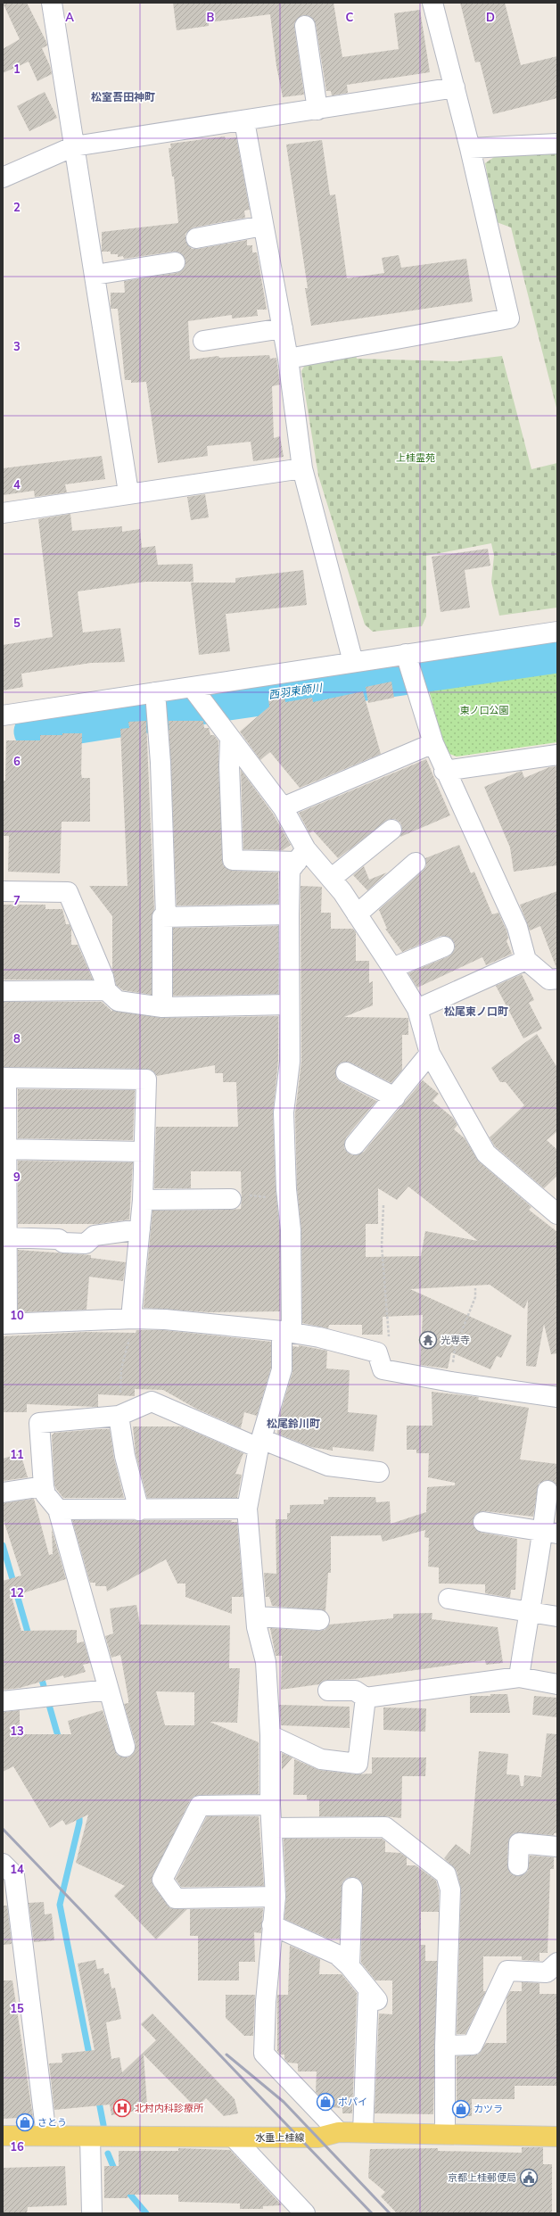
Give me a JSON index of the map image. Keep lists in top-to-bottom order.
{
  "streets": {
    "main road": ["水垂上桂線"]
  },
  "districts": ["松室吾田神町", "松尾東ノ口町", "松尾鈴川町"],
  "water": ["西羽束師川"],
  "parks": ["上桂霊苑", "東ノ口公園"],
  "places": {
    "temple": ["光専寺"],
    "shop": ["ポパイ", "カツラ", "さとう"],
    "hospital": ["北村内科診療所"],
    "public building": ["京都上桂郵便局"]
  },
  "grid": {
    "columns": [
      "A",
      "B",
      "C",
      "D"
    ],
    "rows": [
      "1",
      "2",
      "3",
      "4",
      "5",
      "6",
      "7",
      "8",
      "9",
      "10",
      "11",
      "12",
      "13",
      "14",
      "15",
      "16"
    ]
  }
}
